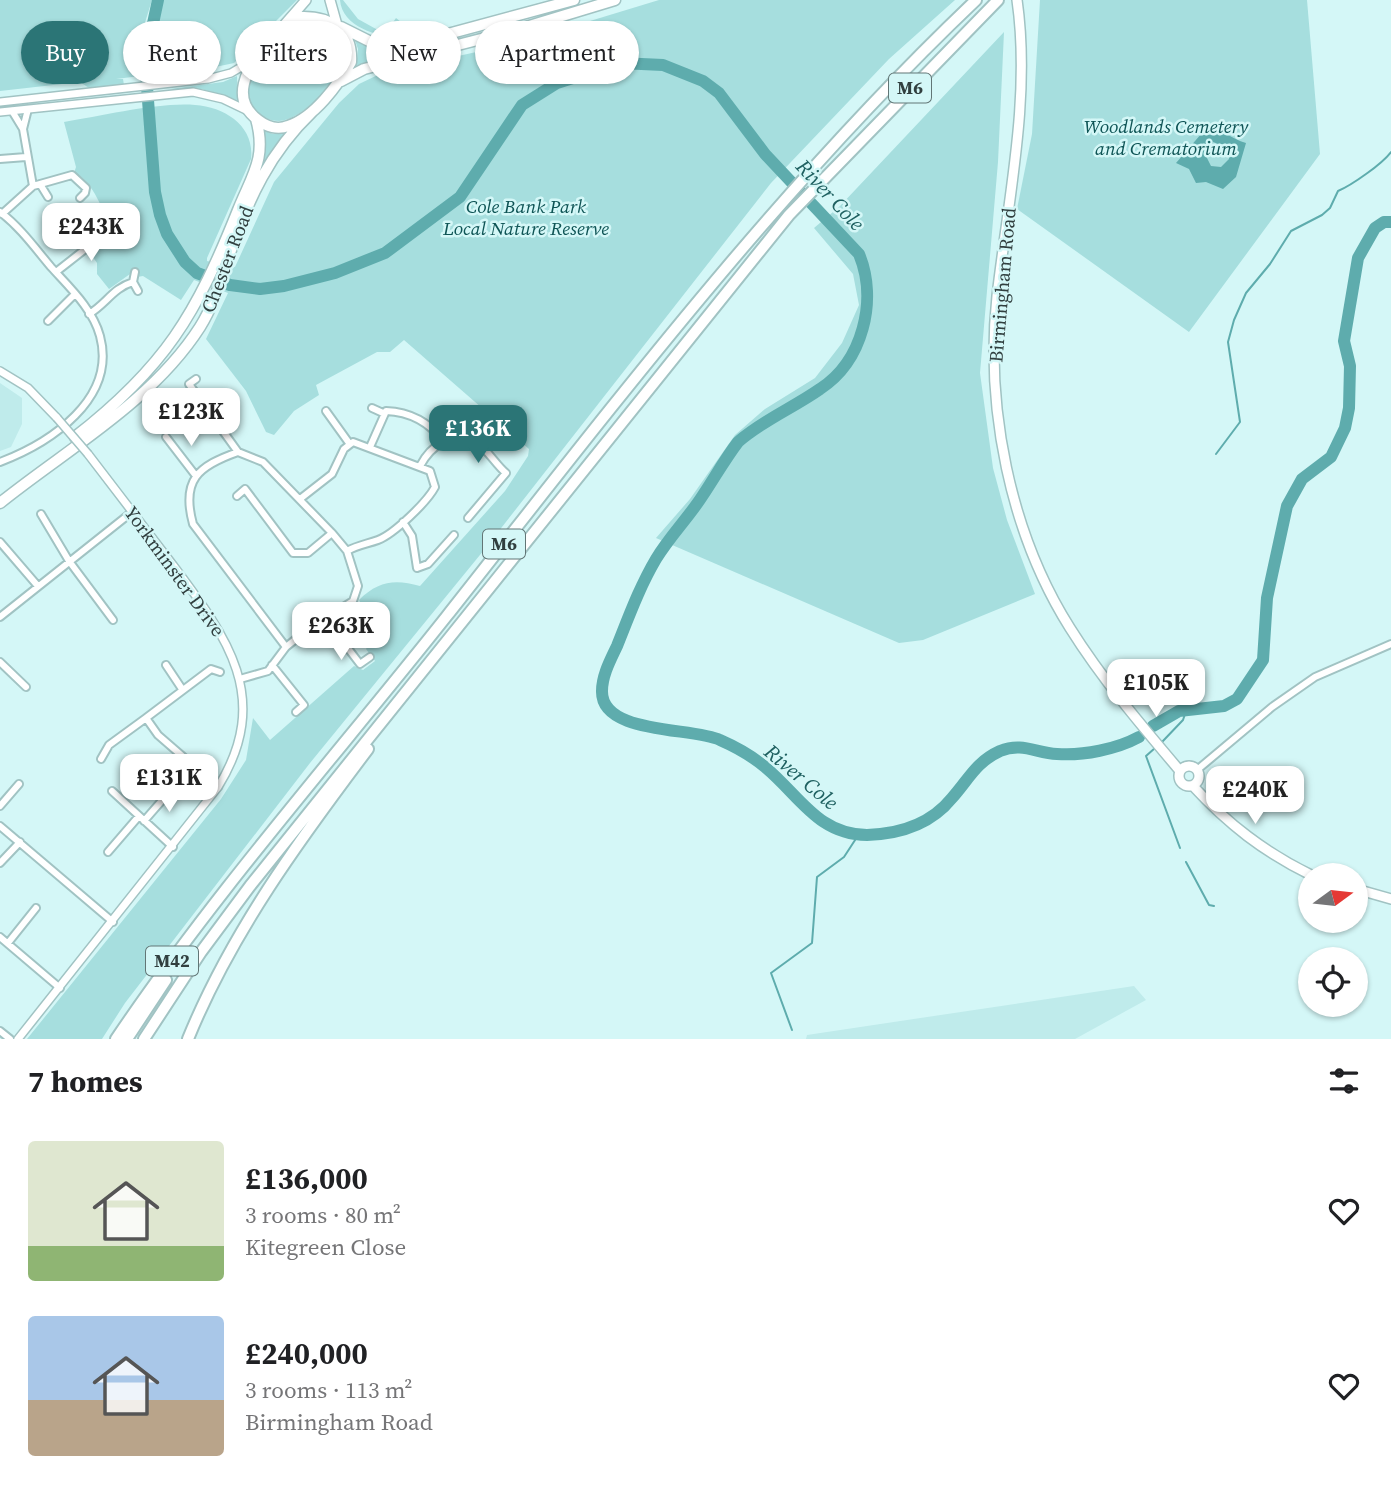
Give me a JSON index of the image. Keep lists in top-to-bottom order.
{
  "streets": {
    "highway": ["M6", "Chester Road", "M42"],
    "main road": ["Birmingham Road"],
    "street": ["Yorkminster Drive"]
  },
  "crossings": [
    ["M6", "M42"]
  ],
  "water": ["River Cole"],
  "parks": ["Woodlands Cemetery and Crematorium", "Cole Bank Park Local Nature Reserve"],
  "north": "right",
  "page": {
    "chip": [
      "Buy",
      "Rent",
      "Filters",
      "New",
      "Apartment"
    ],
    "price": [
      "£243K",
      "£123K",
      "£136K",
      "£263K",
      "£105K",
      "£131K",
      "£240K"
    ],
    "heading": "7 homes",
    "list": [
      {
        "name": "£136,000",
        "note": "3 rooms · 80 m² · Kitegreen Close"
      },
      {
        "name": "£240,000",
        "note": "3 rooms · 113 m² · Birmingham Road"
      }
    ]
  }
}
